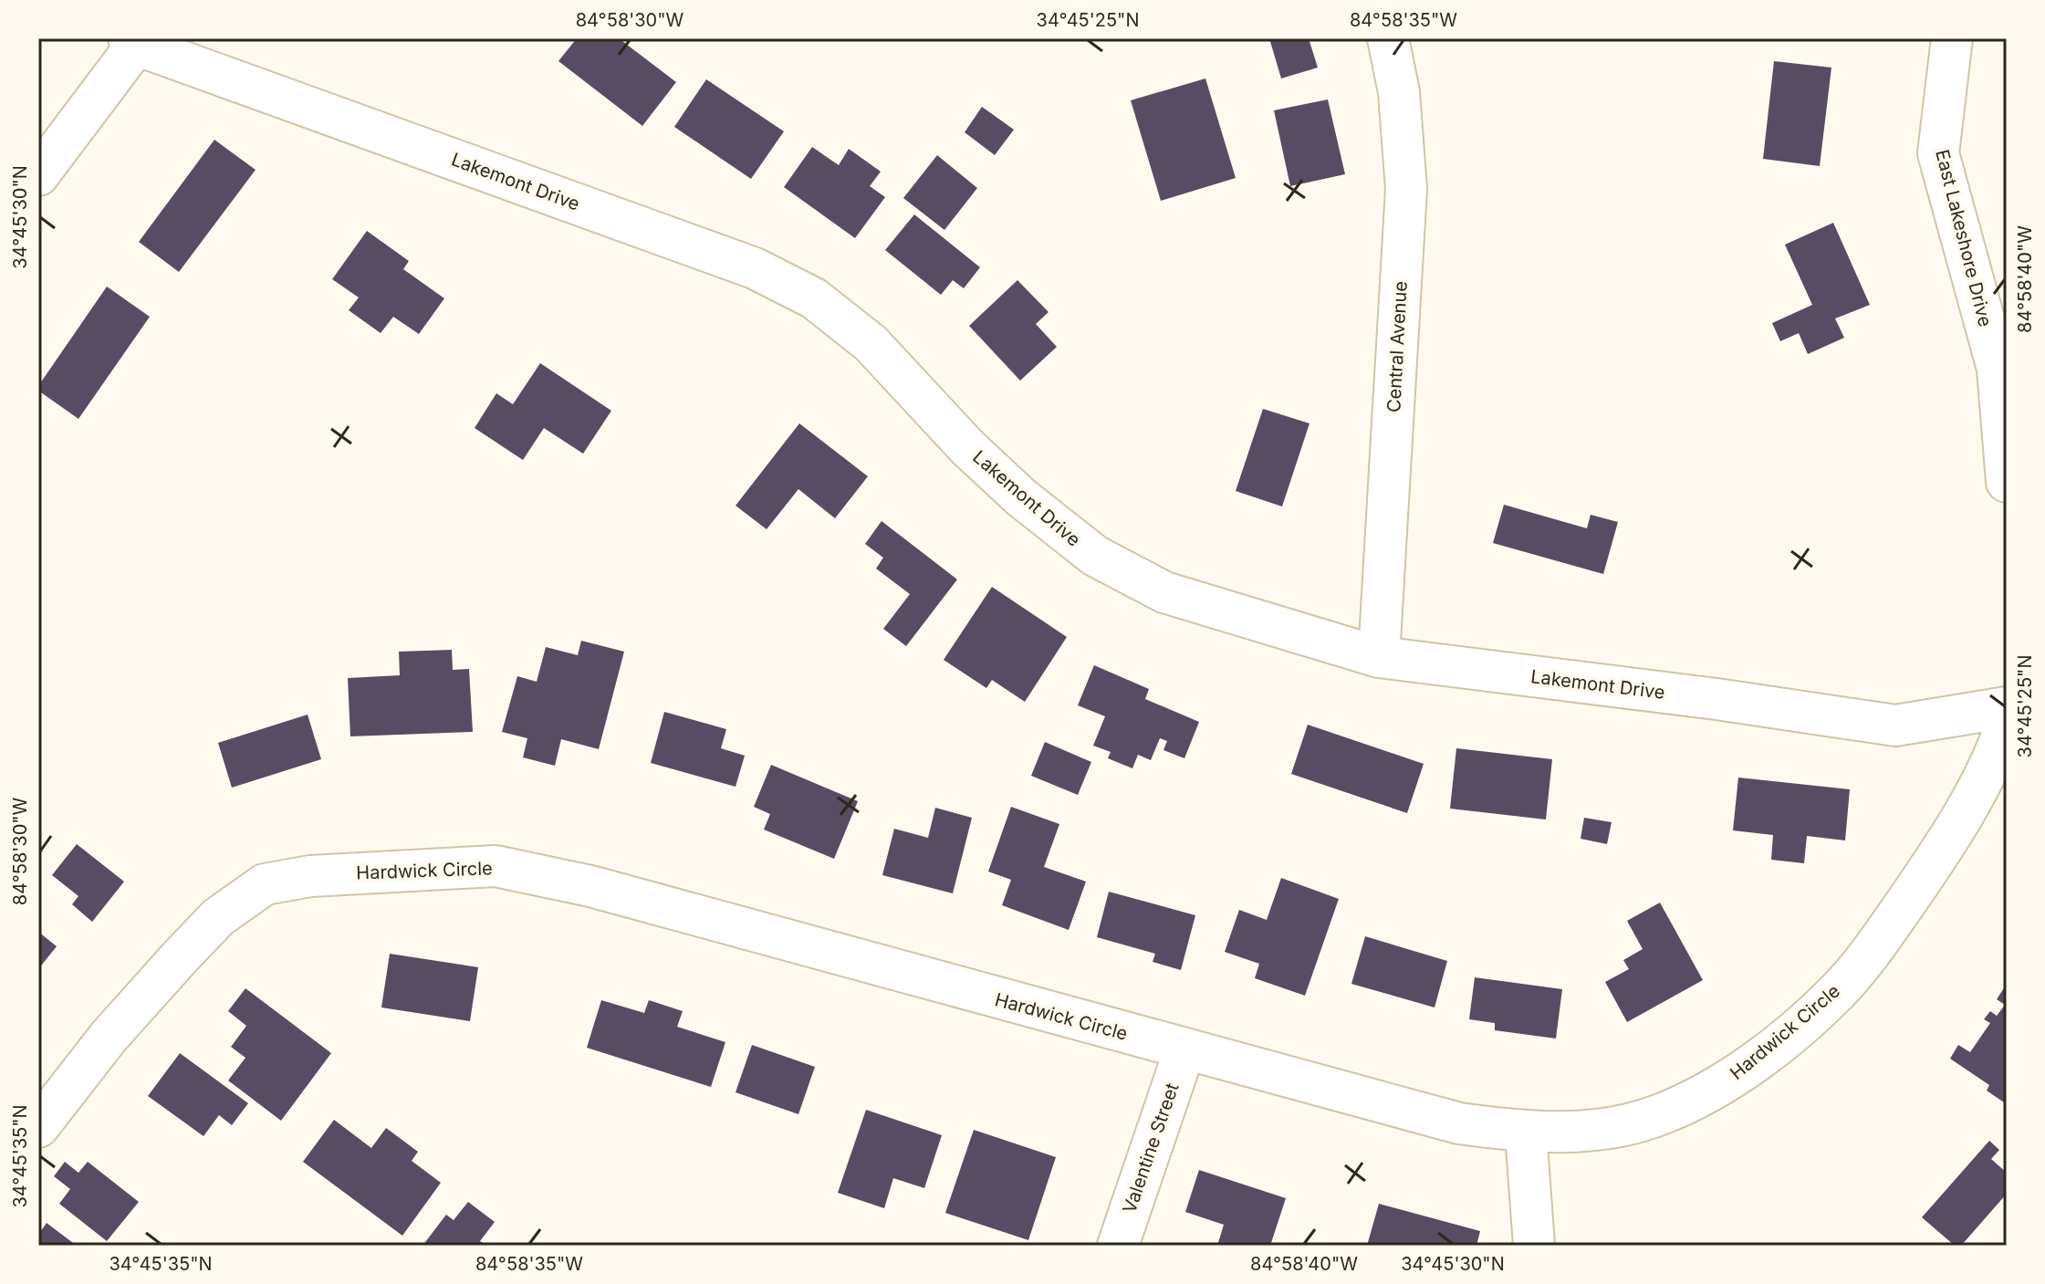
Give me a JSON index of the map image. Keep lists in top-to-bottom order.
{
  "streets": {
    "street": [
      "Lakemont Drive",
      "East Lakeshore Drive",
      "Central Avenue",
      "Hardwick Circle",
      "Valentine Street"
    ]
  },
  "crossings": [
    ["Lakemont Drive", "Central Avenue"],
    ["Hardwick Circle", "Valentine Street"]
  ],
  "coordinates": [
    "84°58'30\"W",
    "34°45'25\"N",
    "84°58'35\"W",
    "34°45'30\"N",
    "84°58'40\"W",
    "34°45'35\"N"
  ]
}
